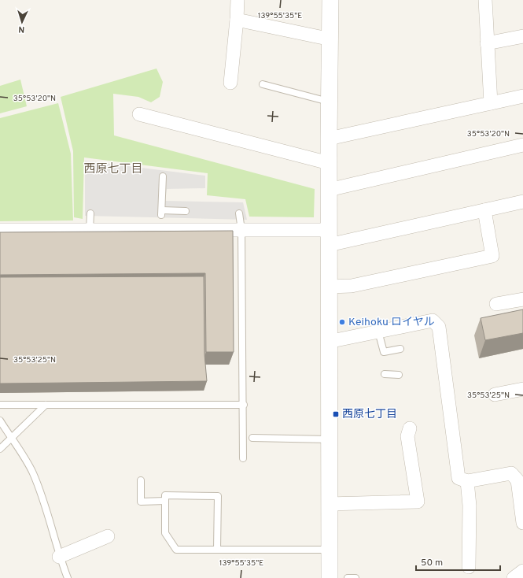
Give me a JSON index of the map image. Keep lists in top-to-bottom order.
{
  "districts": ["西原七丁目"],
  "places": {
    "other": ["Keihoku ロイヤル"],
    "transit": ["西原七丁目"]
  },
  "scale_bar": "50 m",
  "north": "bottom",
  "coordinates": ["139°55'35\"E", "35°53'20\"N", "35°53'25\"N"]
}
